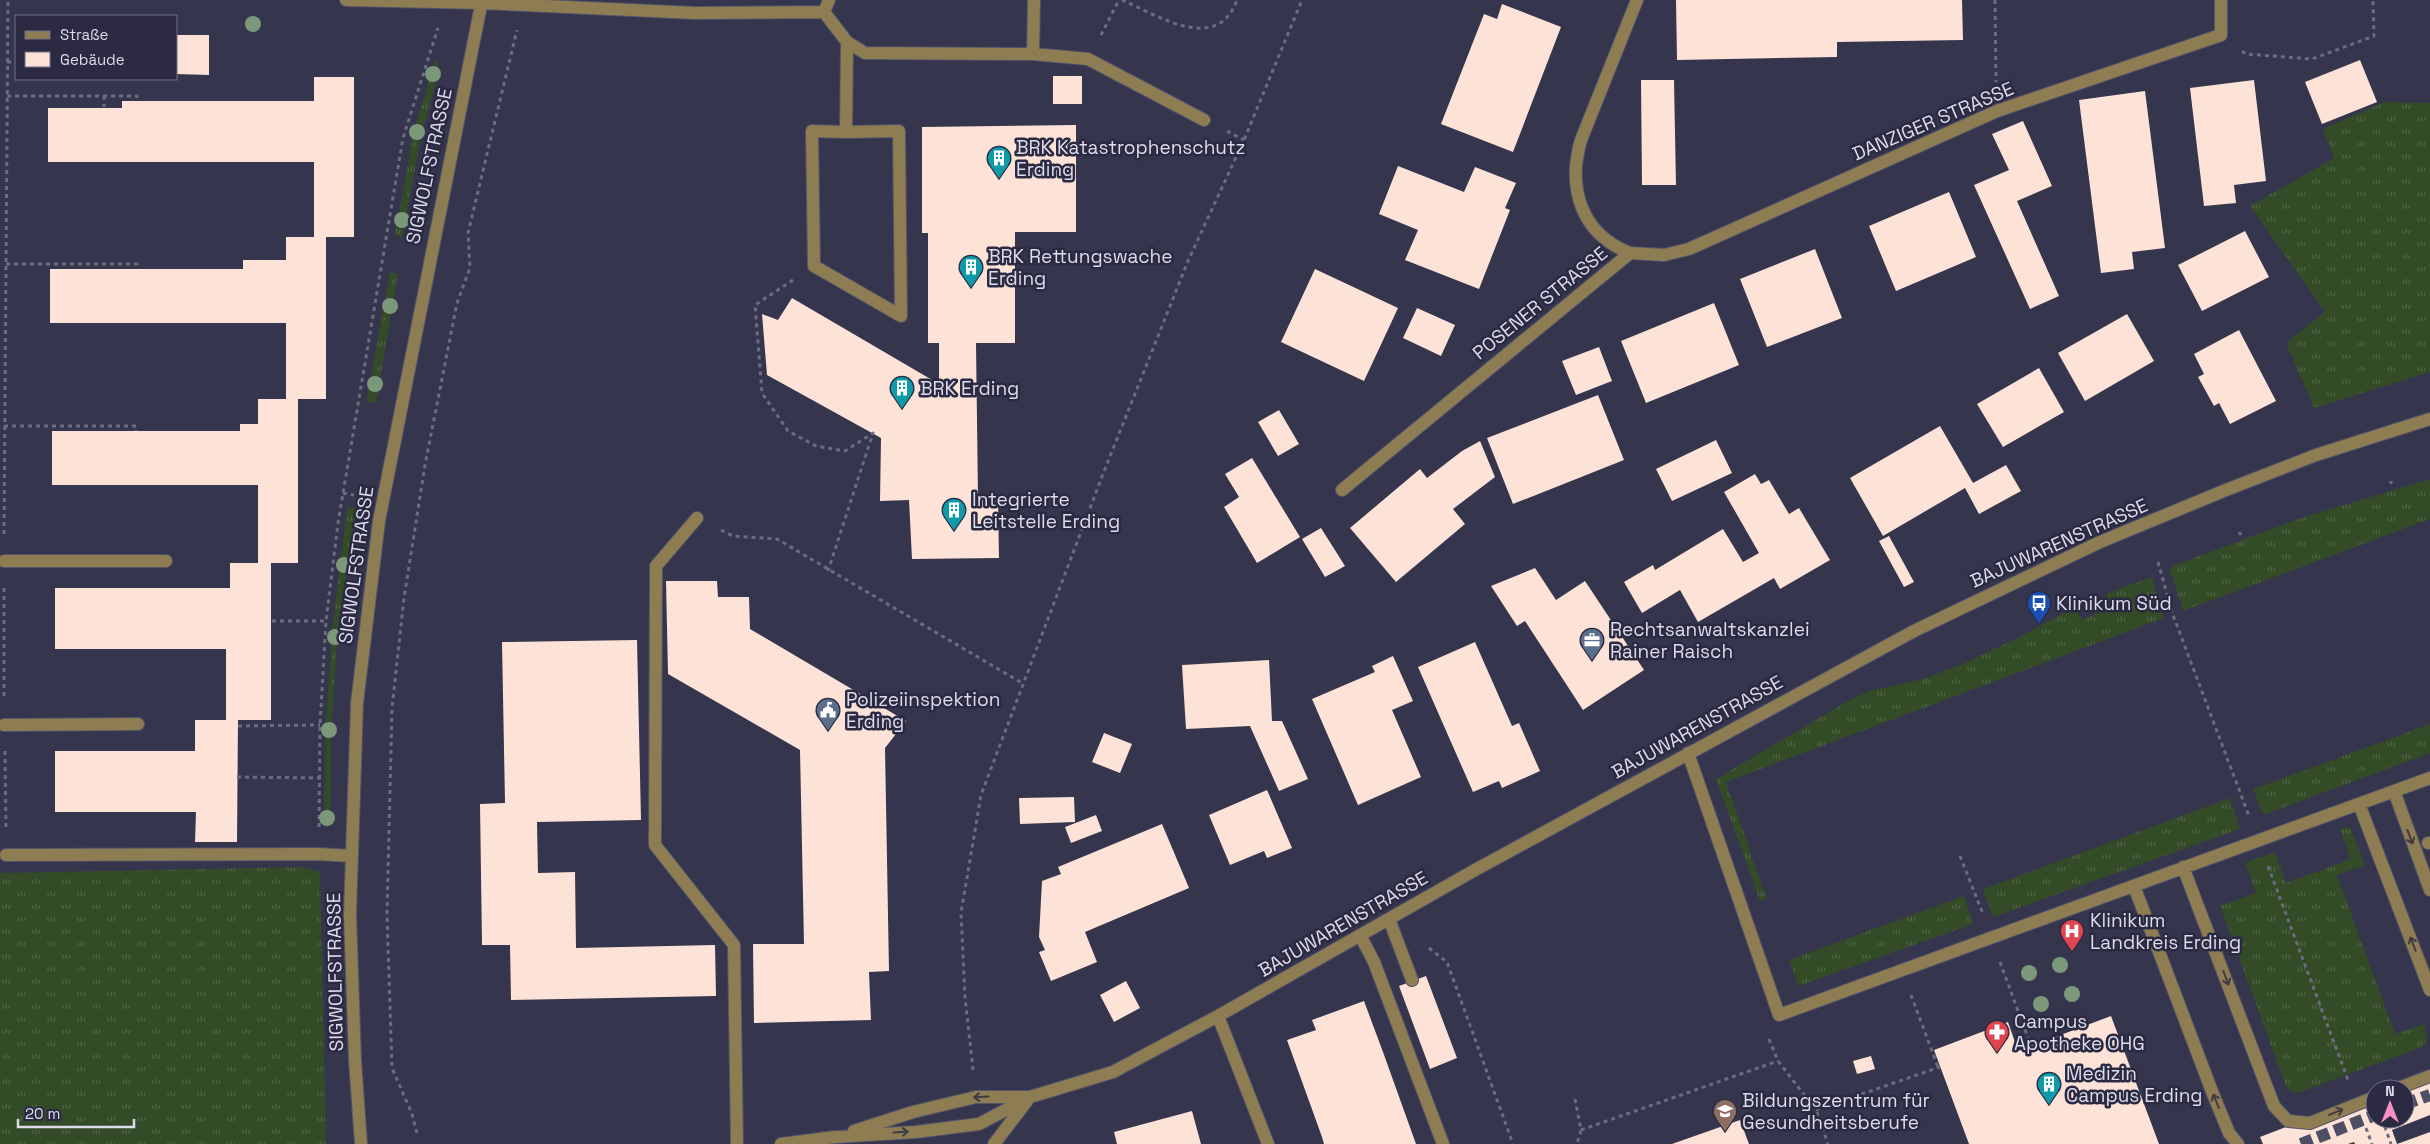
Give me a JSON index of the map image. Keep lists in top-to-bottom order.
{
  "streets": {
    "street": [
      "DANZIGER STRASSE",
      "SIGWOLFSTRASSE",
      "POSENER STRASSE",
      "BAJUWARENSTRASSE"
    ]
  },
  "crossings": [
    ["DANZIGER STRASSE", "POSENER STRASSE"]
  ],
  "places": {
    "building": [
      "BRK Katastrophenschutz Erding",
      "BRK Rettungswache Erding",
      "BRK Erding",
      "Integrierte Leitstelle Erding",
      "Medizin Campus Erding"
    ],
    "bus stop": ["Klinikum Süd"],
    "office": ["Rechtsanwaltskanzlei Rainer Raisch"],
    "public building": ["Polizeiinspektion Erding"],
    "hospital": ["Klinikum Landkreis Erding"],
    "pharmacy": ["Campus Apotheke OHG"],
    "school or university": ["Bildungszentrum für Gesundheitsberufe"]
  },
  "legend": ["Straße", "Gebäude"],
  "scale_bar": "20 m",
  "north": "top"
}
